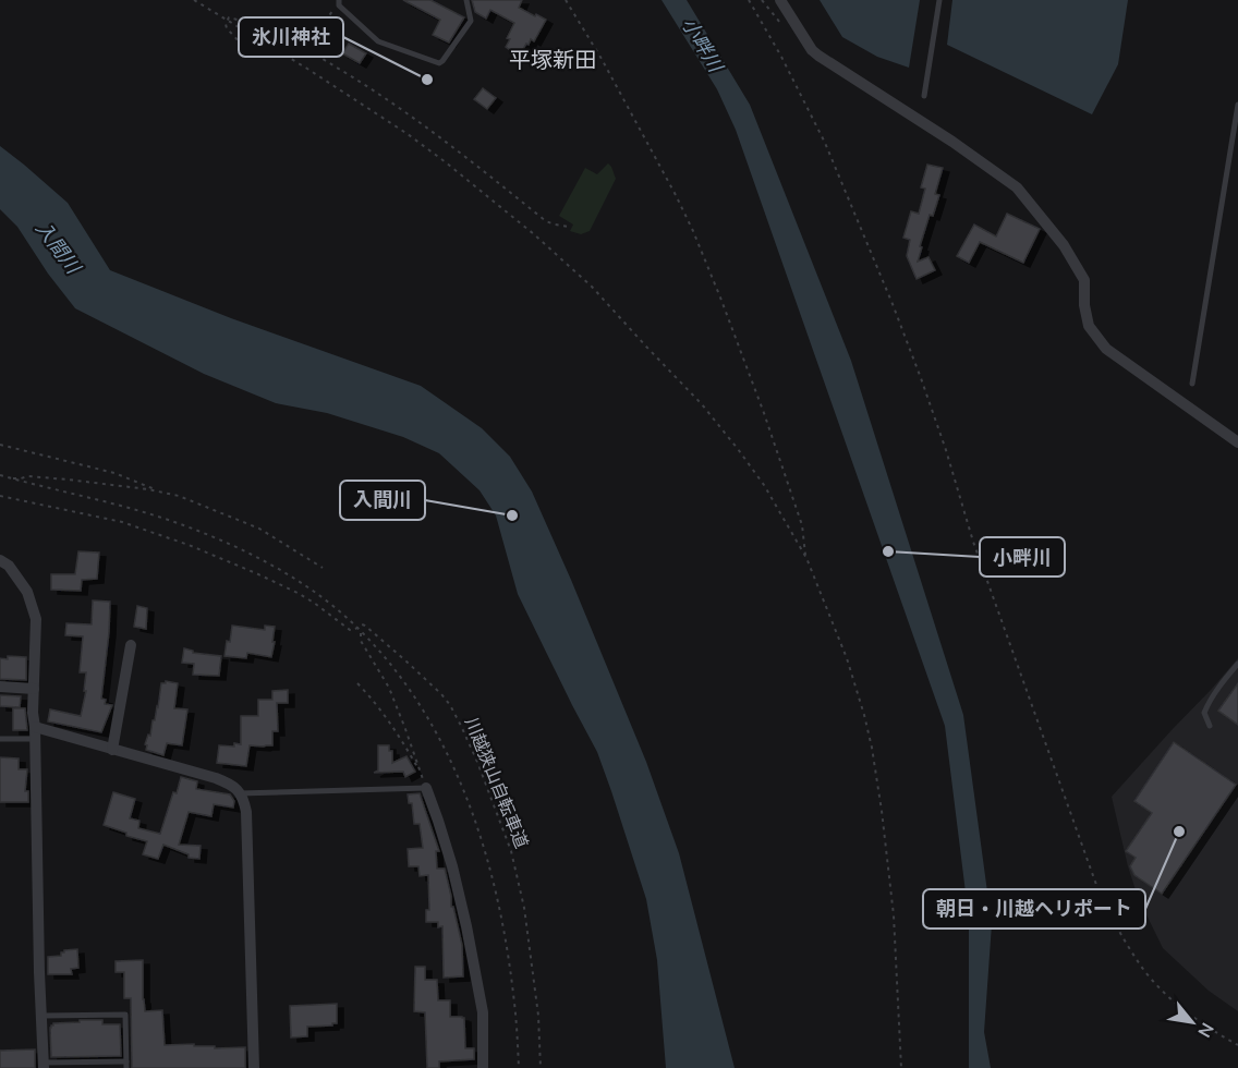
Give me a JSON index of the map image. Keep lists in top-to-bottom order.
{
  "streets": {
    "path": ["川越狭山自転車道"]
  },
  "districts": ["平塚新田"],
  "water": ["小畔川", "入間川"],
  "places": [
    "氷川神社",
    "入間川",
    "小畔川",
    "朝日・川越ヘリポート"
  ],
  "north": "bottom right"
}
